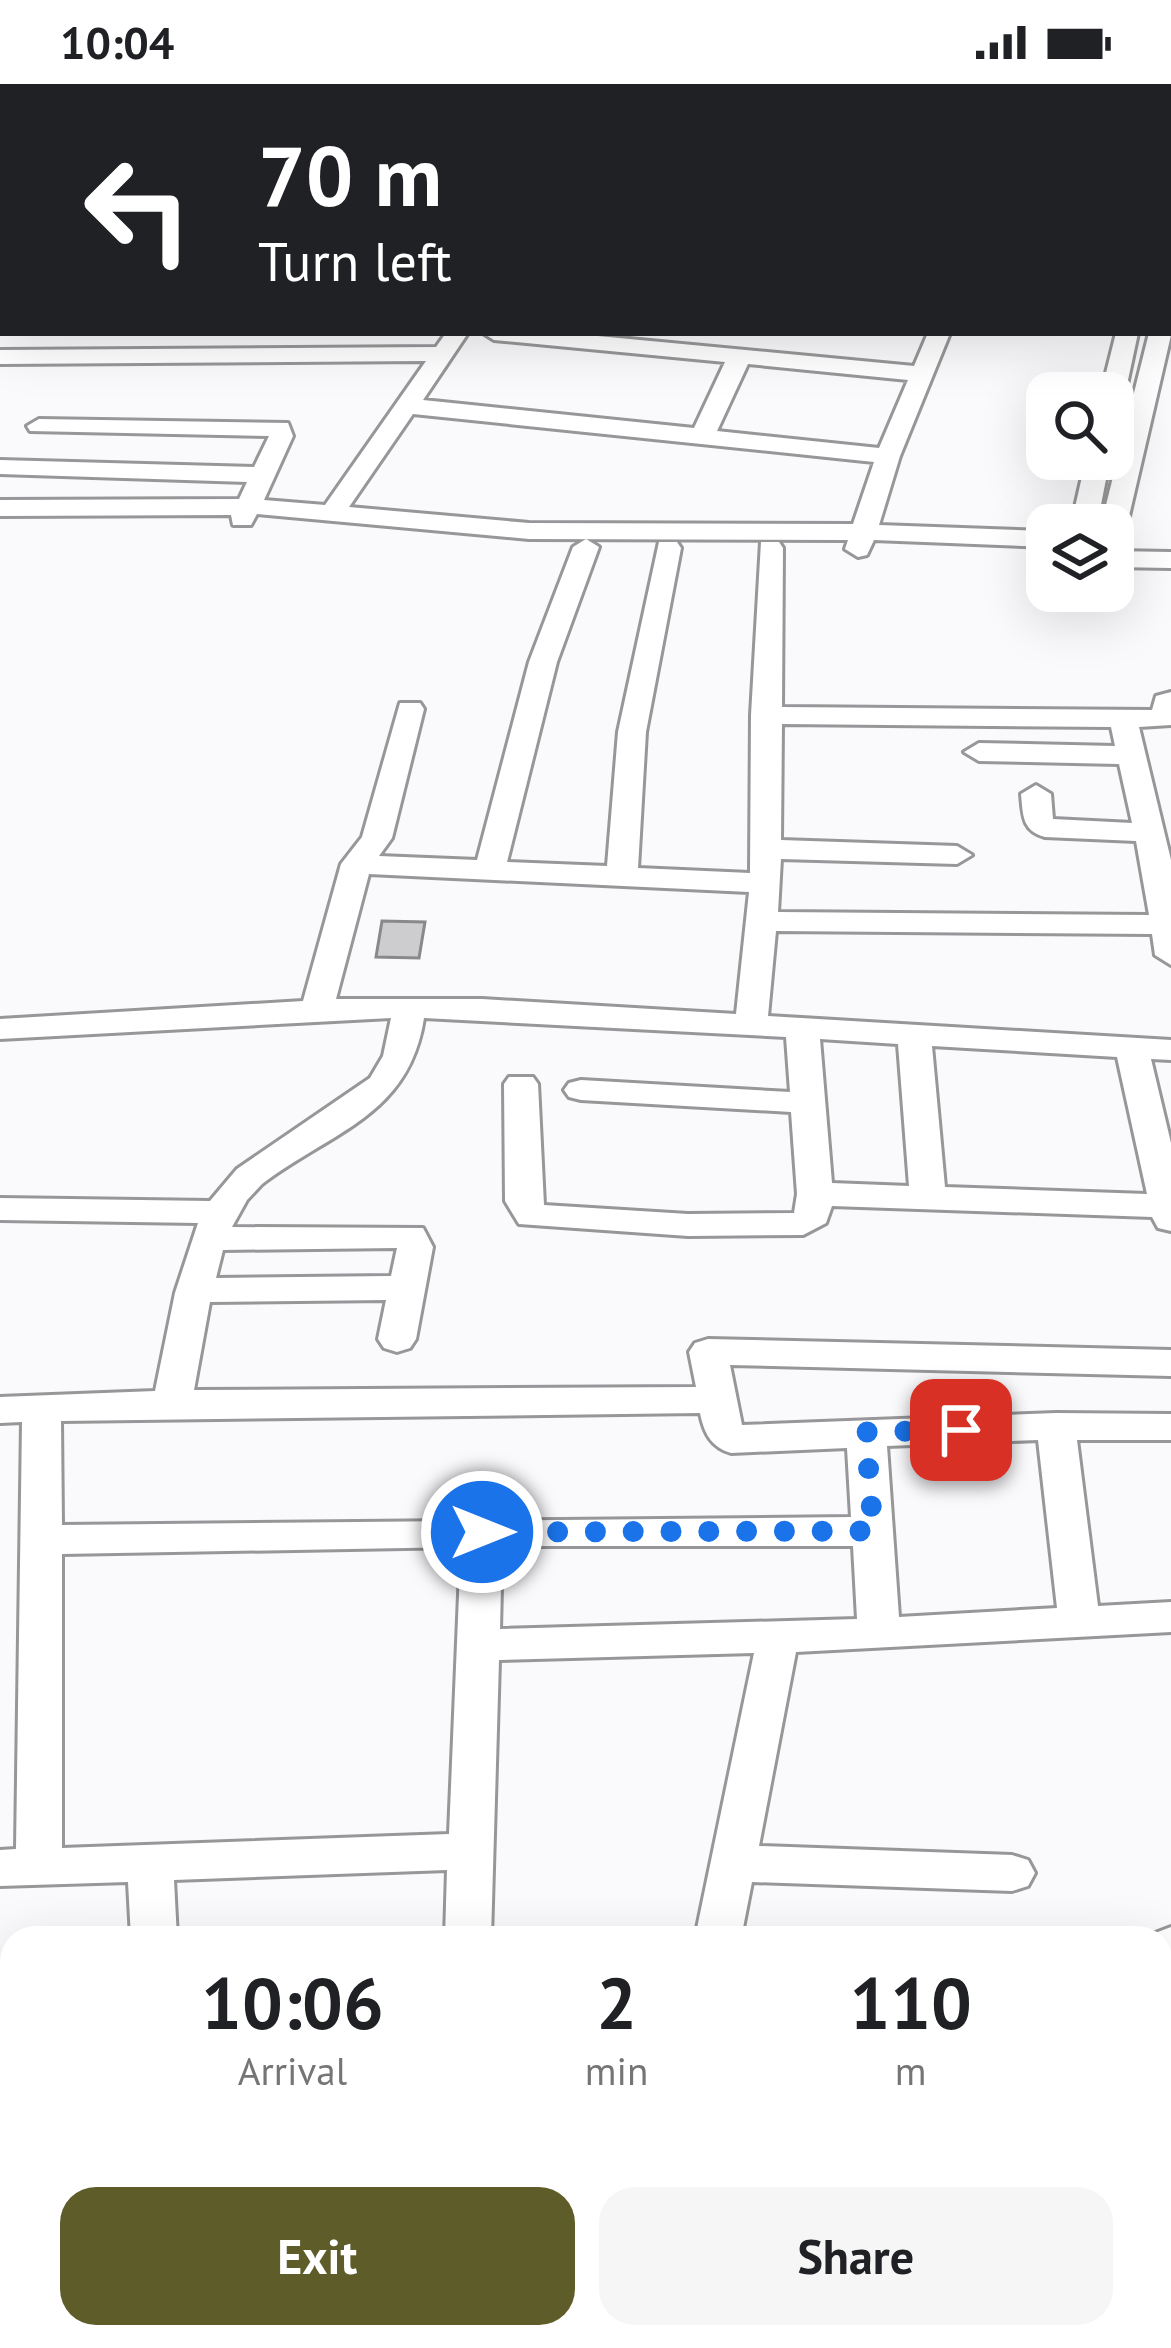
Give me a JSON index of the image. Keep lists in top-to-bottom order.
{
  "page": {
    "status": "10:04",
    "turn": ["70 m", "Turn left"],
    "eta": [
      "10:06",
      "Arrival",
      "2",
      "min",
      "110",
      "m"
    ],
    "buttons": ["Exit", "Share"]
  }
}
